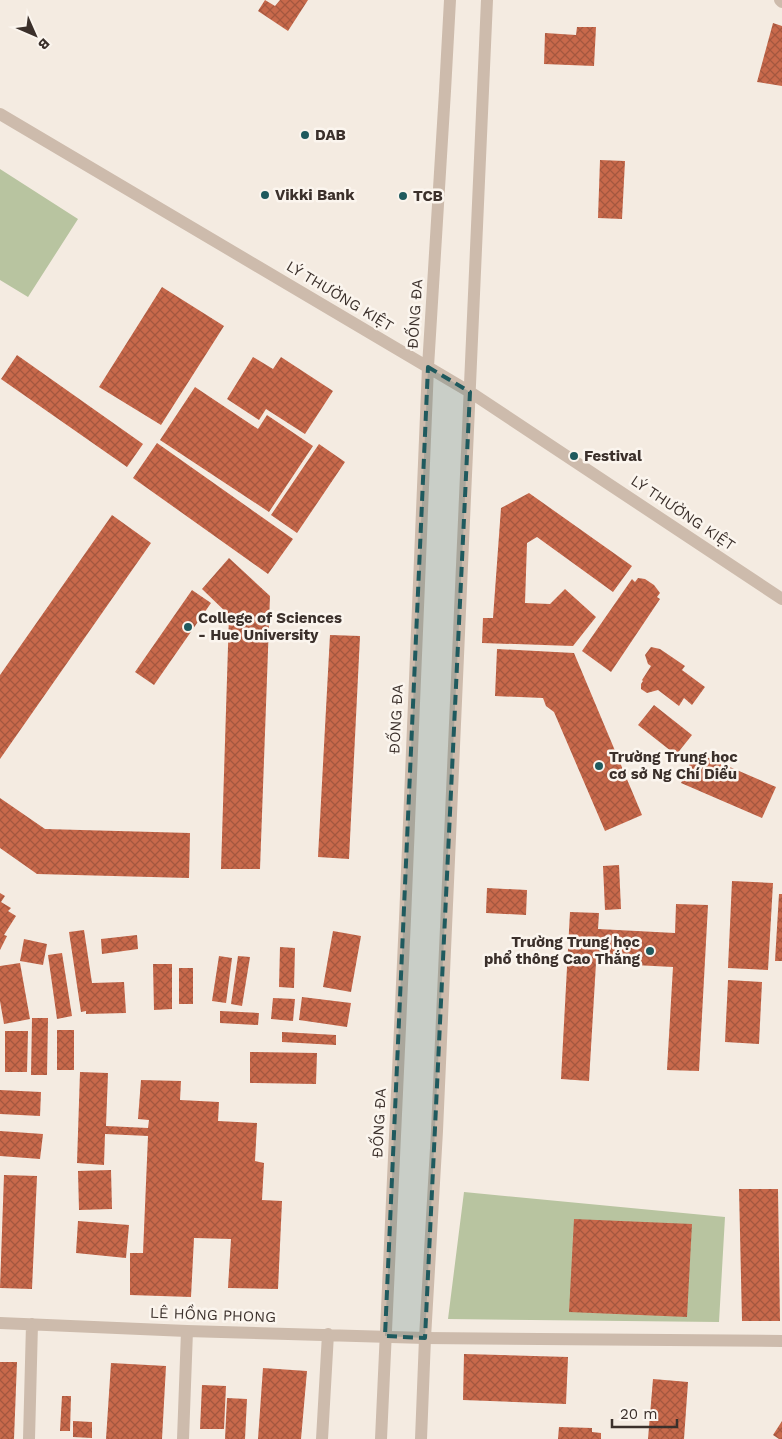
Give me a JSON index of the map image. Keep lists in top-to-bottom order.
{
  "streets": {
    "street": ["LÝ THƯỜNG KIỆT", "ĐỐNG ĐA", "LÊ HỒNG PHONG"]
  },
  "crossings": [
    ["LÝ THƯỜNG KIỆT", "ĐỐNG ĐA"],
    ["ĐỐNG ĐA", "LÊ HỒNG PHONG"]
  ],
  "places": [
    "DAB",
    "Vikki Bank",
    "TCB",
    "Festival",
    "College of Sciences - Hue University",
    "Trường Trung học cơ sở Ng Chí Diểu",
    "Trường Trung học phổ thông Cao Thắng"
  ],
  "scale_bar": "20 m",
  "north": "bottom right"
}
